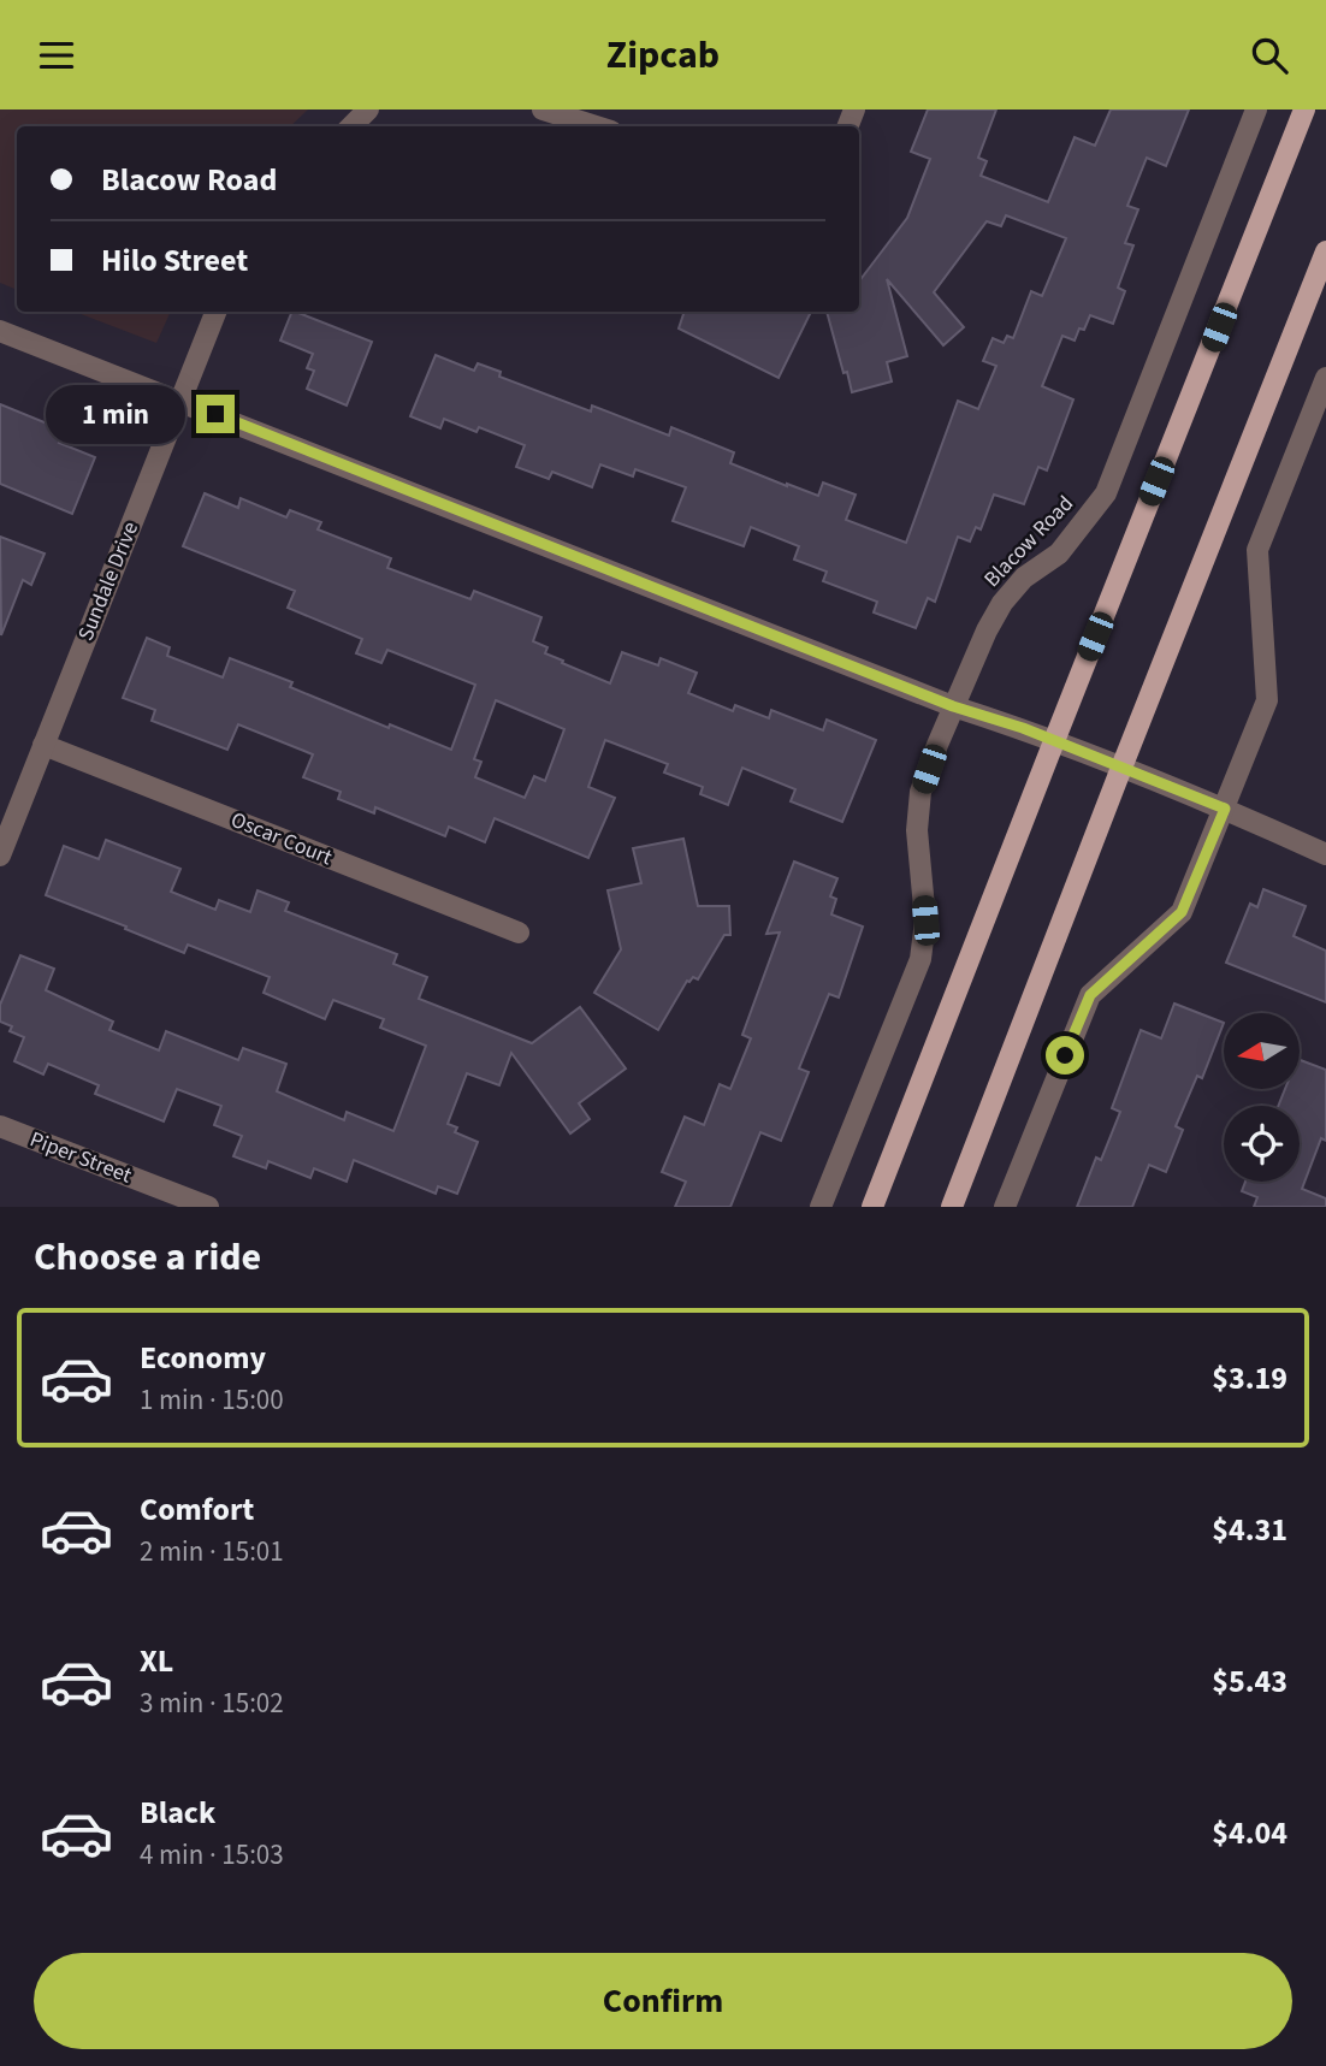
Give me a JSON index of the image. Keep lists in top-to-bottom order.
{
  "streets": {
    "street": [
      "Blacow Road",
      "Sundale Drive",
      "Oscar Court",
      "Piper Street"
    ]
  },
  "crossings": [
    ["Sundale Drive", "Oscar Court"]
  ],
  "north": "left",
  "page": {
    "header": "Zipcab",
    "banner": ["Blacow Road", "Hilo Street"],
    "bubble": "1 min",
    "heading": "Choose a ride",
    "list": [
      {
        "name": "Economy",
        "note": "1 min · 15:00",
        "value": "$3.19"
      },
      {
        "name": "Comfort",
        "note": "2 min · 15:01",
        "value": "$4.31"
      },
      {
        "name": "XL",
        "note": "3 min · 15:02",
        "value": "$5.43"
      },
      {
        "name": "Black",
        "note": "4 min · 15:03",
        "value": "$4.04"
      }
    ],
    "buttons": "Confirm"
  }
}
